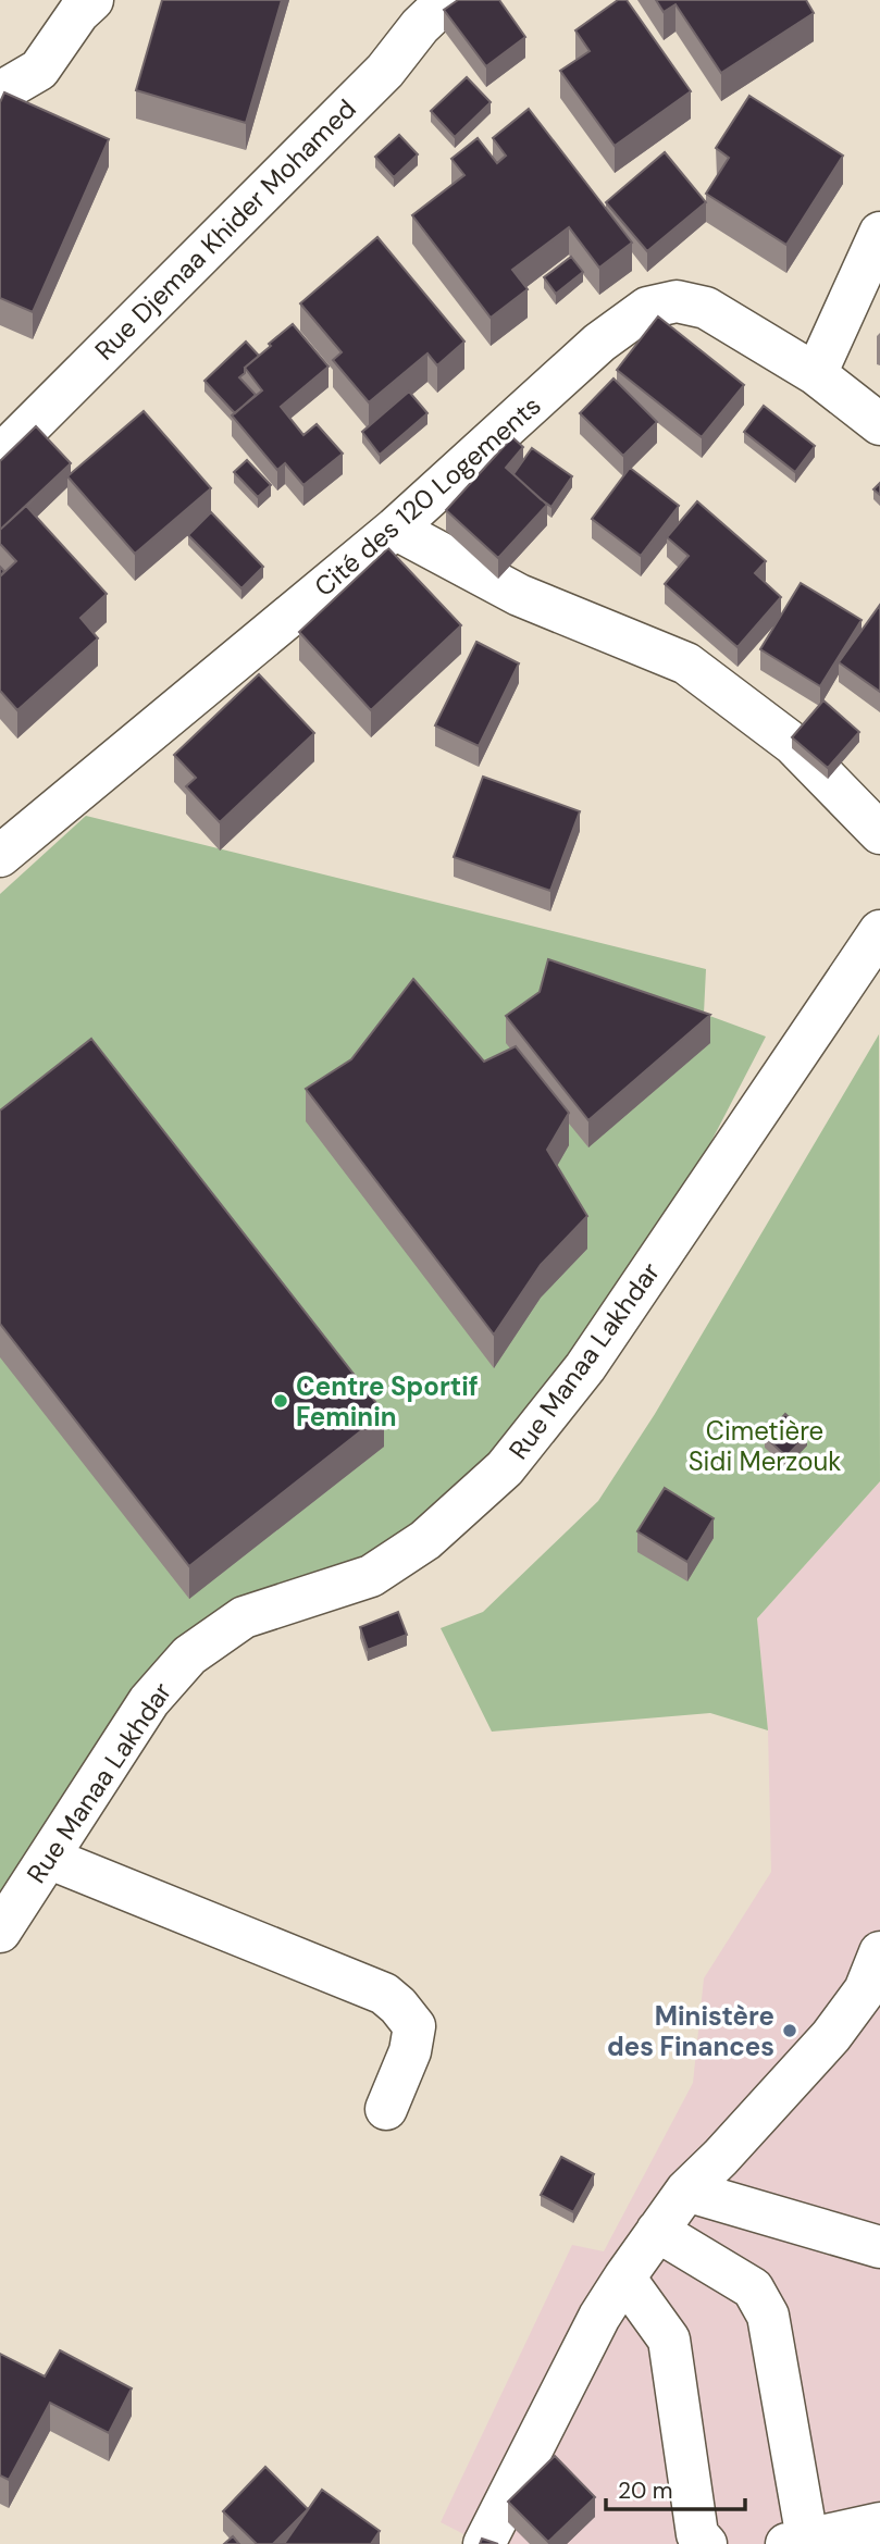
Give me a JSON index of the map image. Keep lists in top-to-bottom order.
{
  "streets": {
    "street": ["Rue Djemaa Khider Mohamed", "Cité des 120 Logements", "Rue Manaa Lakhdar"]
  },
  "parks": ["Cimetière Sidi Merzouk"],
  "places": ["Centre Sportif Feminin", "Ministère des Finances"],
  "scale_bar": "20 m"
}
